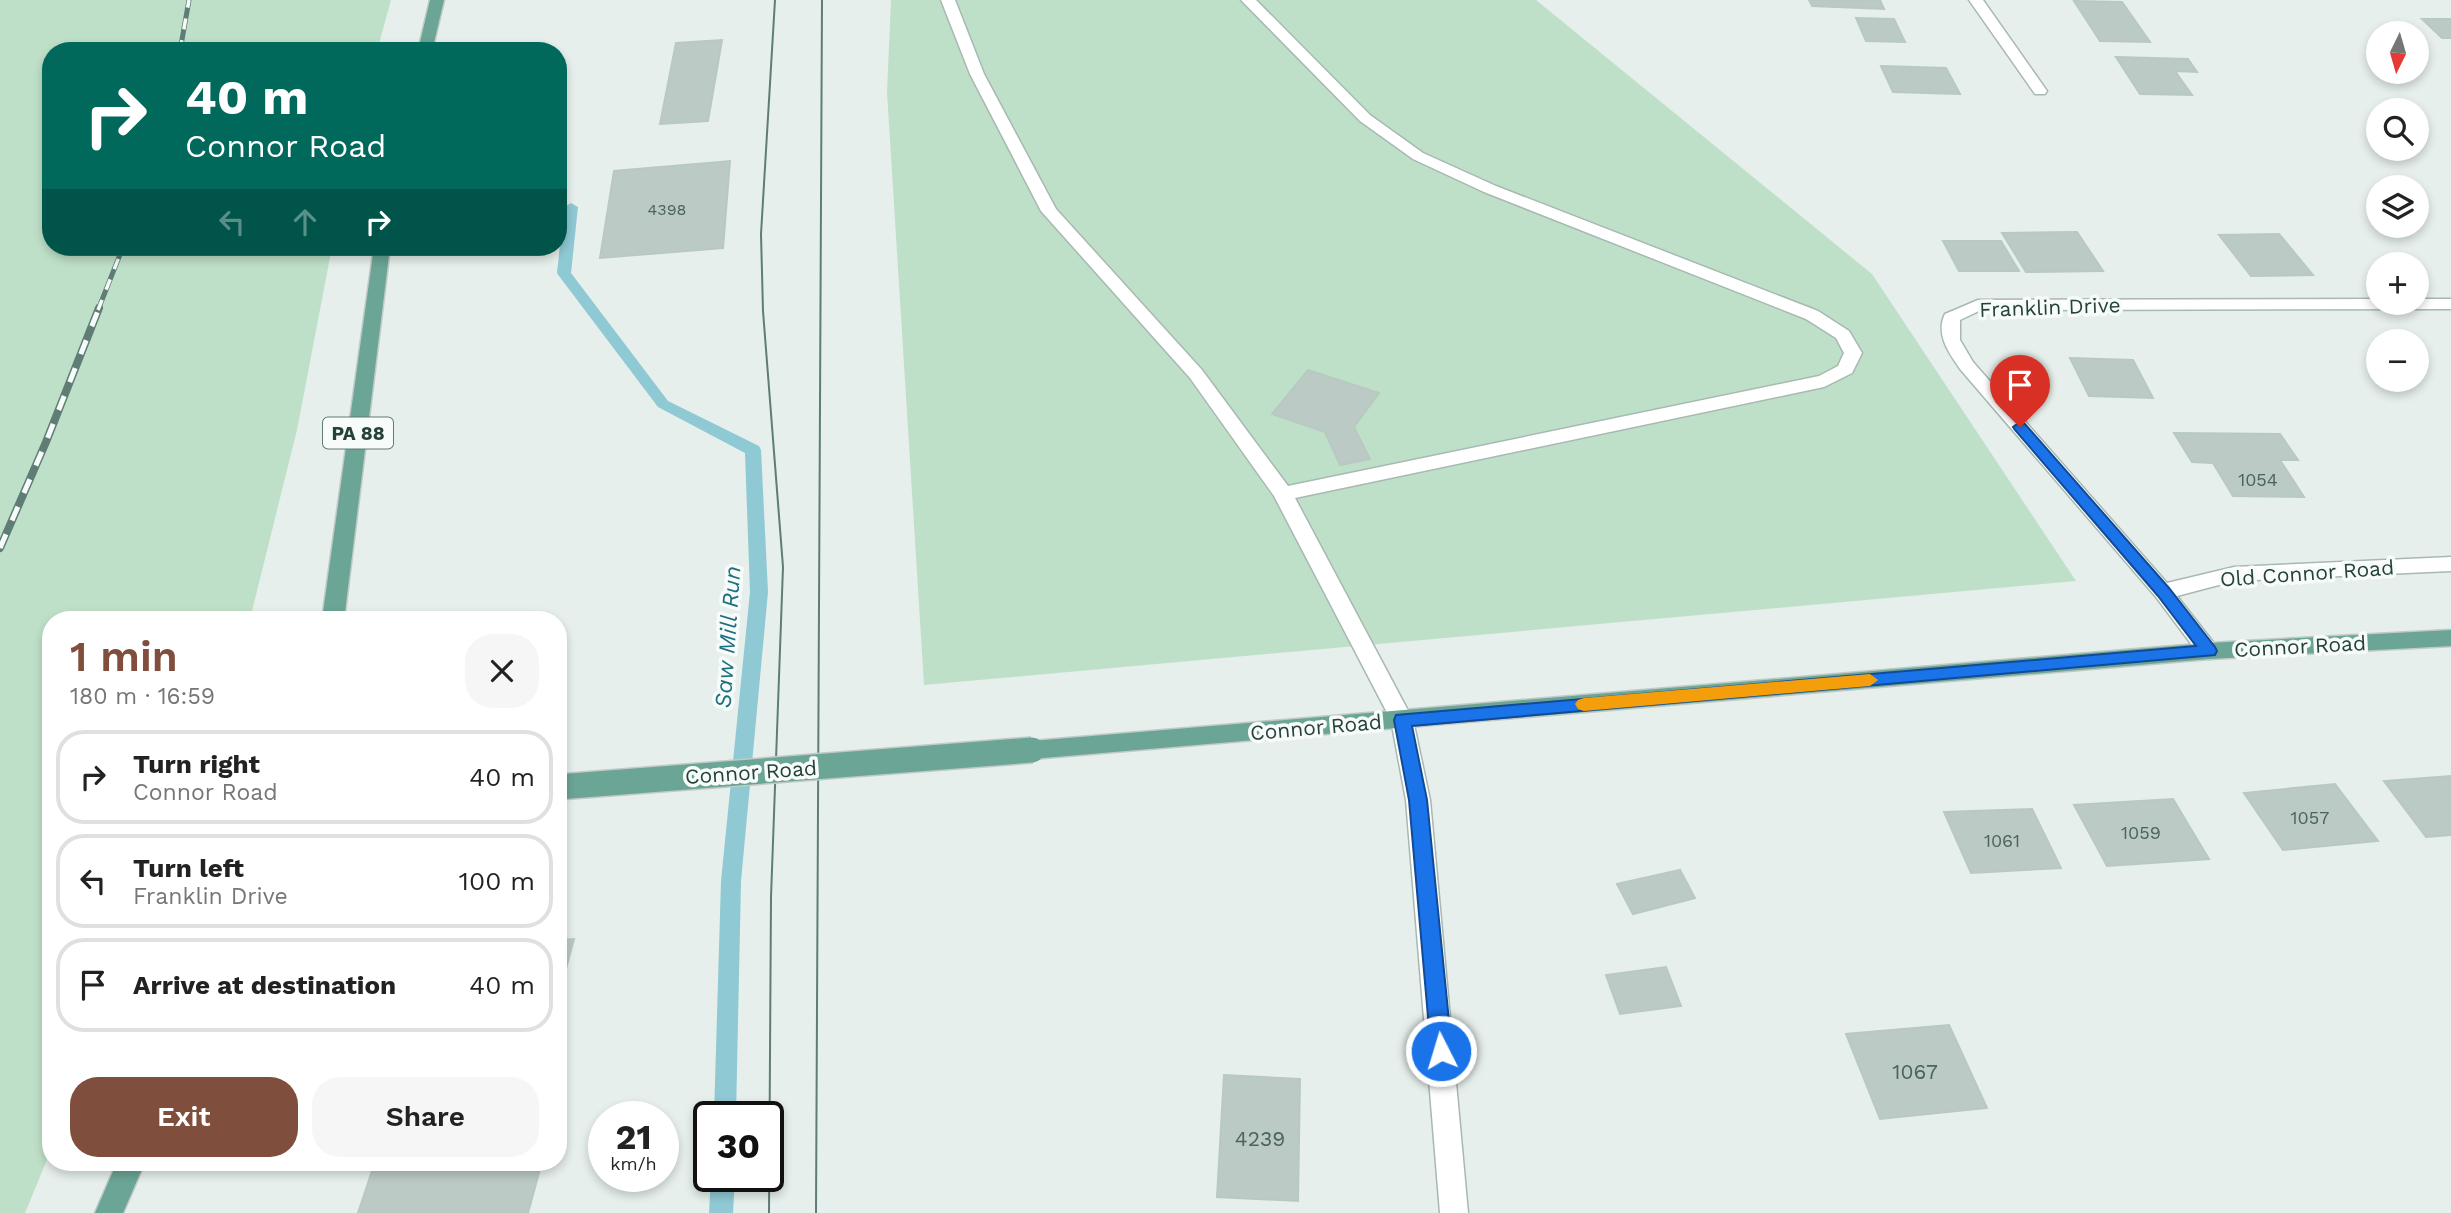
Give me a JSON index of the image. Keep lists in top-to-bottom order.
{
  "streets": {
    "main road": ["PA 88", "Connor Road"],
    "street": ["Franklin Drive", "Old Connor Road"]
  },
  "crossings": [
    ["Franklin Drive", "Old Connor Road"],
    ["Franklin Drive", "Connor Road"]
  ],
  "water": ["Saw Mill Run"],
  "house_numbers": [
    "4398",
    "1054",
    "1057",
    "1059",
    "1061",
    "1067",
    "4239"
  ],
  "north": "bottom",
  "page": {
    "map_buttons": ["+", "−"],
    "turn": ["40 m", "Connor Road"],
    "heading": ["1 min", "180 m · 16:59"],
    "list": [
      {
        "name": "Turn right",
        "note": "Connor Road",
        "value": "40 m"
      },
      {
        "name": "Turn left",
        "note": "Franklin Drive",
        "value": "100 m"
      },
      {
        "name": "Arrive at destination",
        "value": "40 m"
      }
    ],
    "buttons": ["Exit", "Share"],
    "speed": "21 km/h",
    "limit": "30"
  }
}
